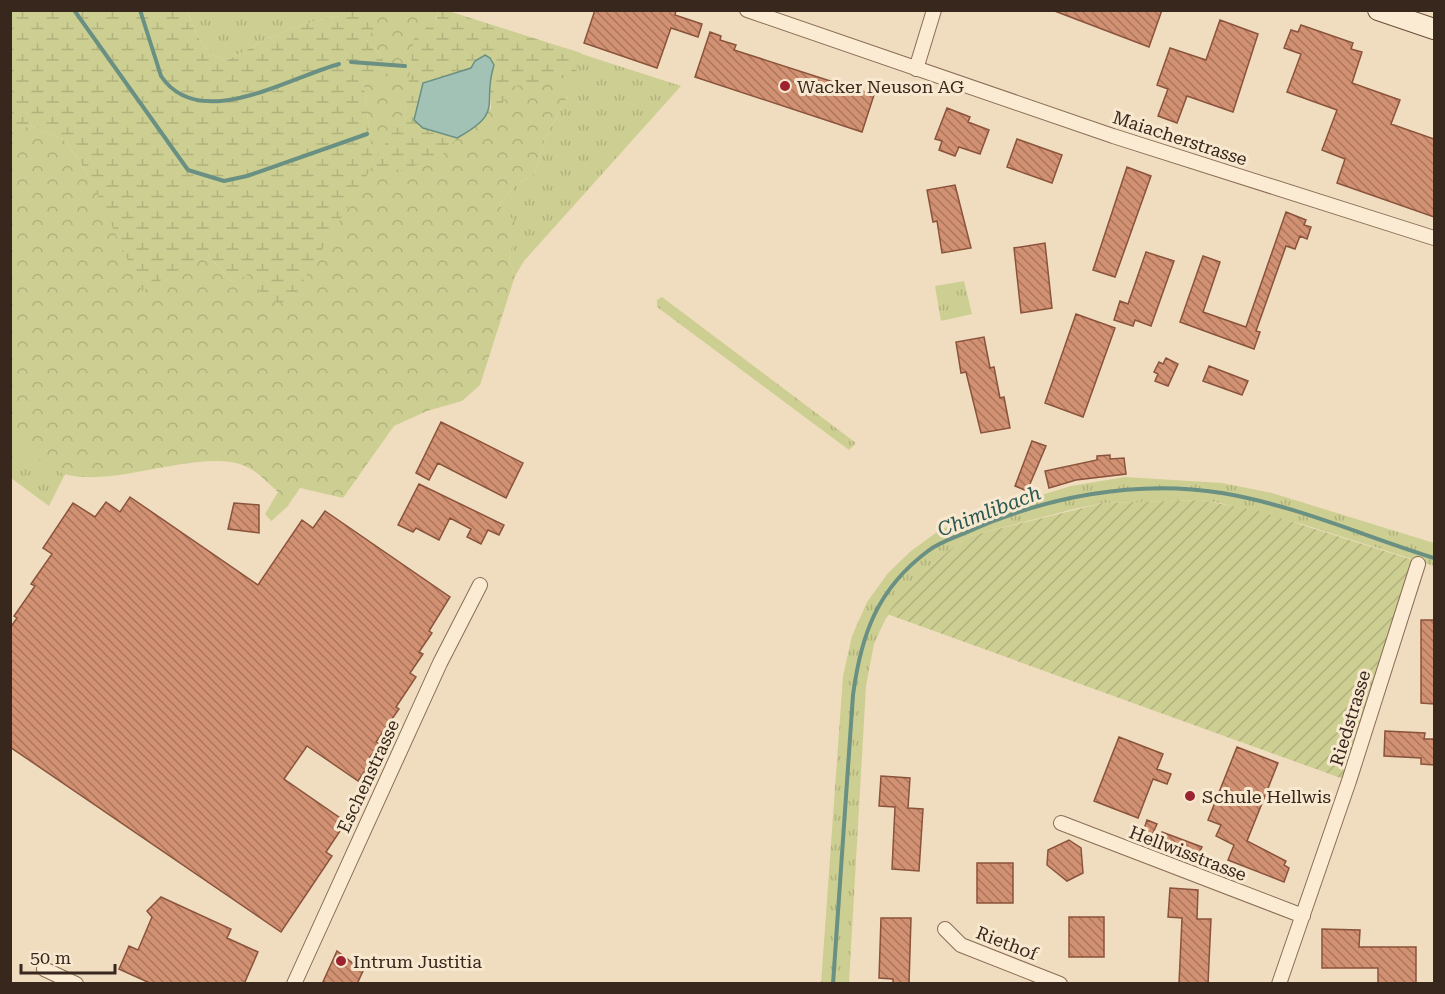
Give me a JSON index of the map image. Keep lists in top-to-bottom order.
{
  "streets": {
    "street": [
      "Maiacherstrasse",
      "Riedstrasse",
      "Eschenstrasse",
      "Hellwisstrasse",
      "Riethof"
    ]
  },
  "crossings": [
    ["Riedstrasse", "Hellwisstrasse"]
  ],
  "water": ["Chimlibach"],
  "places": ["Wacker Neuson AG", "Schule Hellwis", "Intrum Justitia"],
  "scale_bar": "50 m"
}
